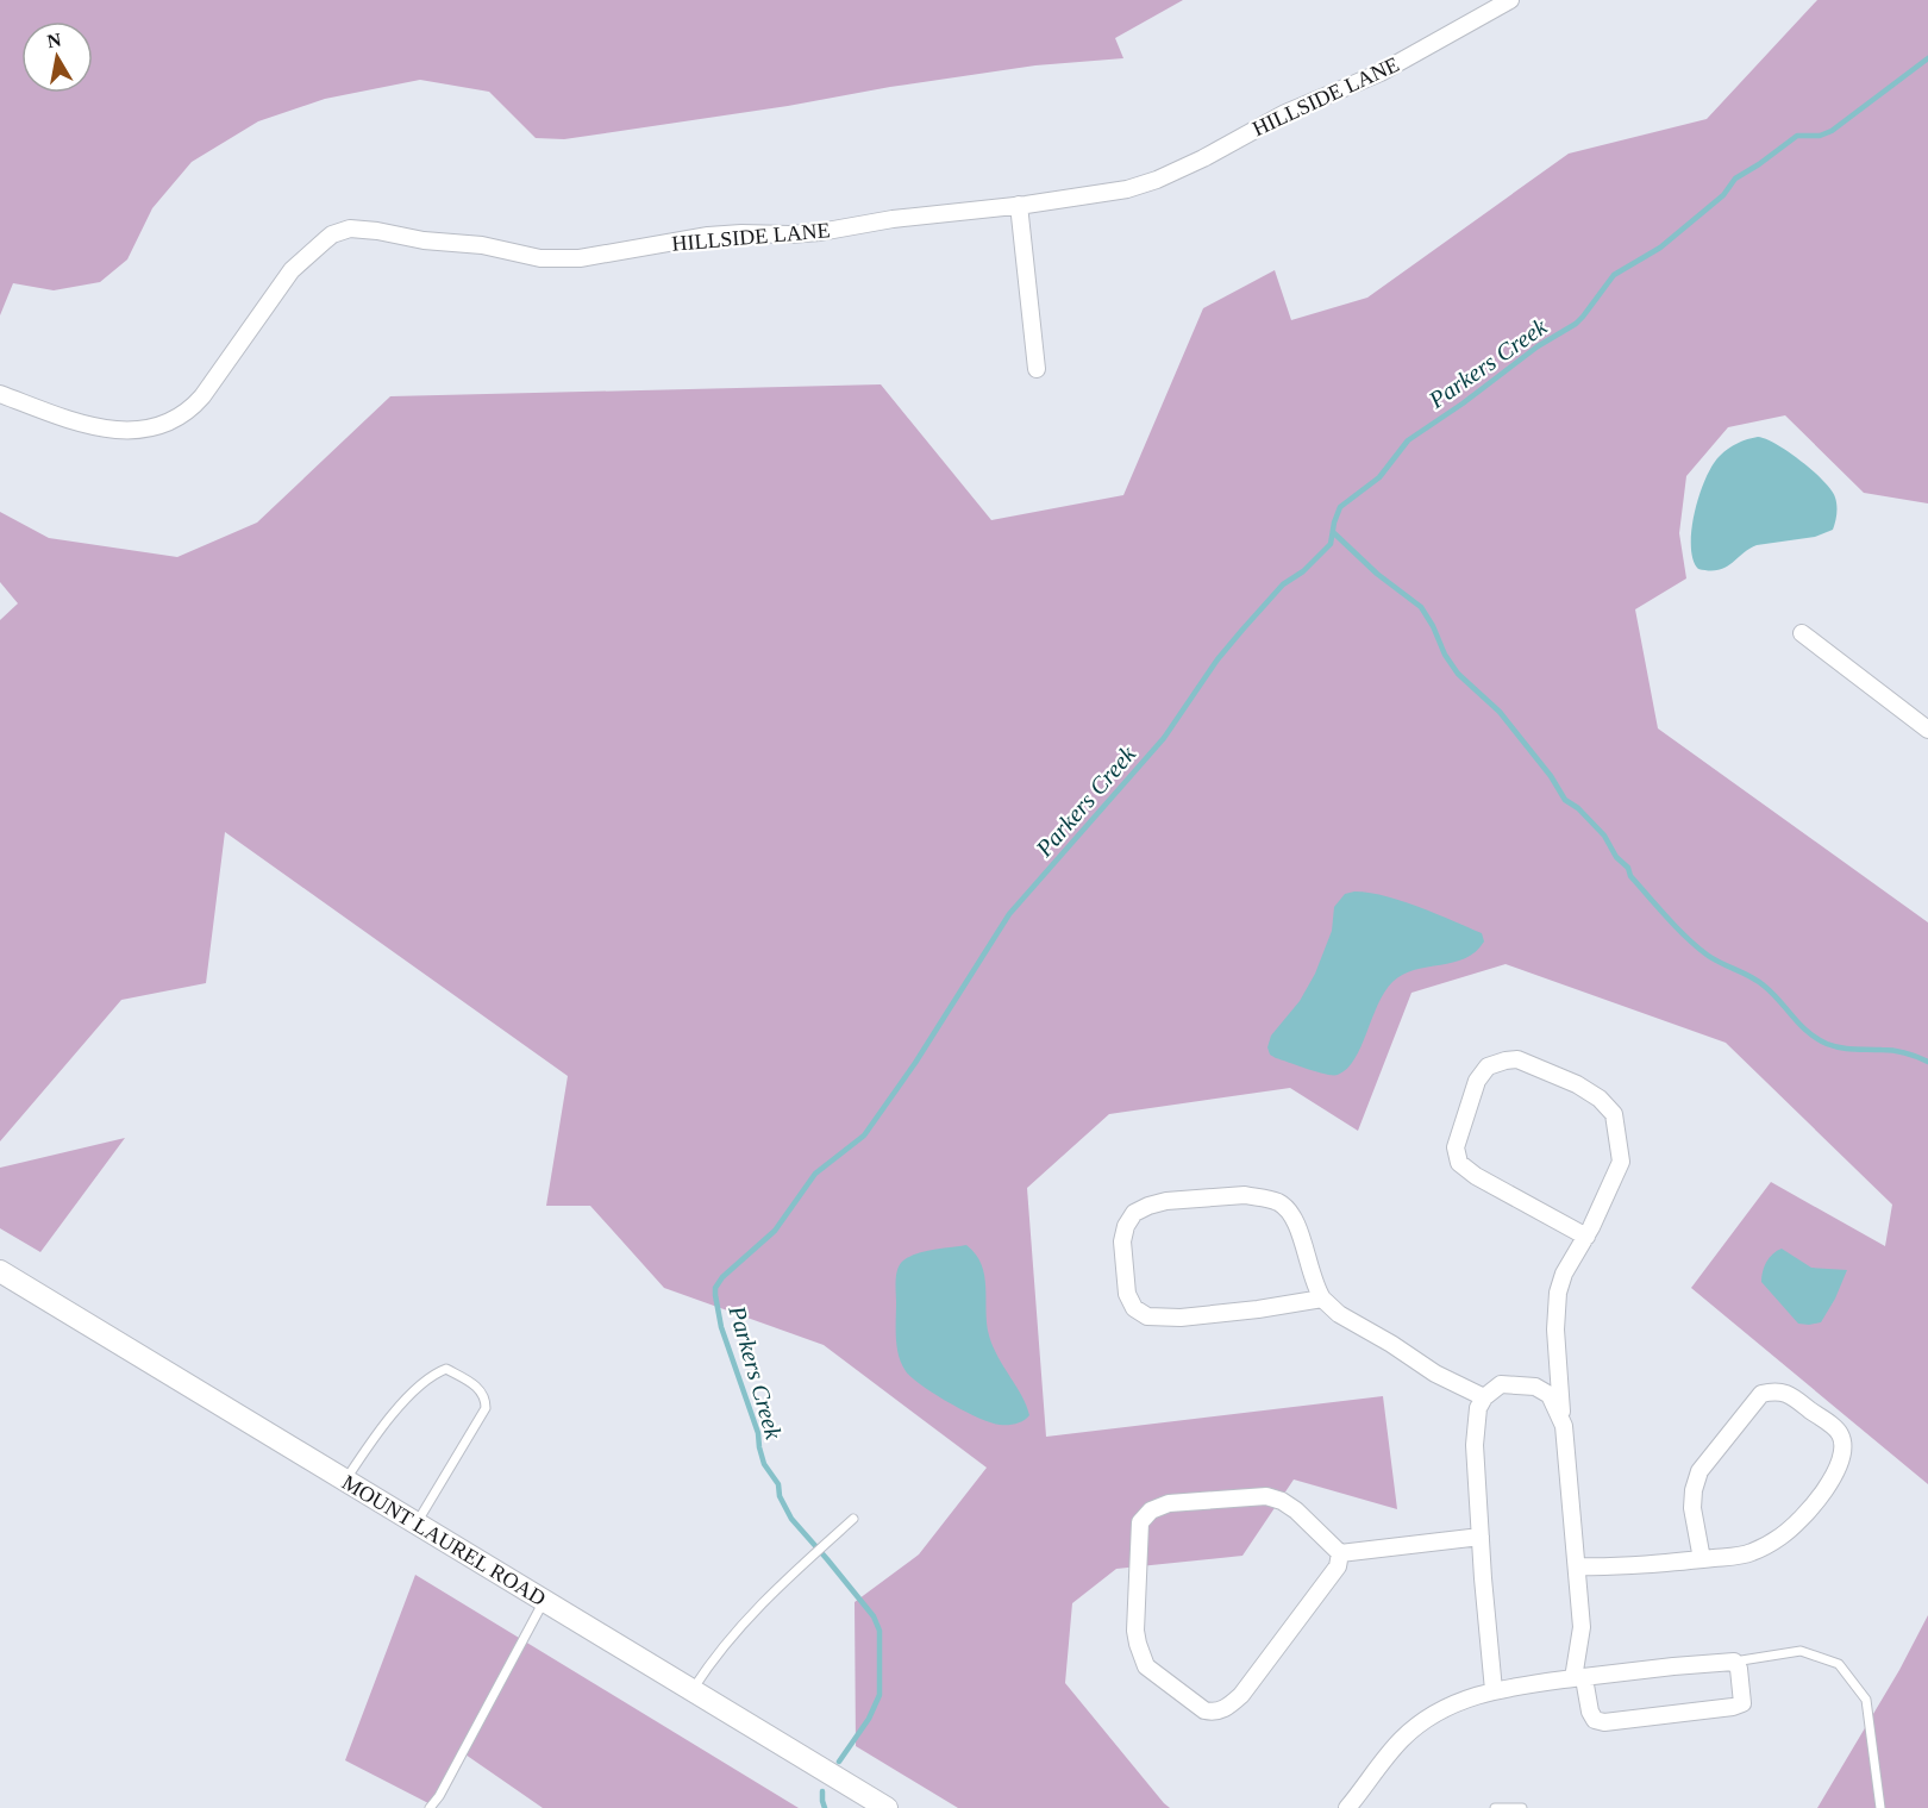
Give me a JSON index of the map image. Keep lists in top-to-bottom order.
{
  "streets": {
    "main road": ["MOUNT LAUREL ROAD"],
    "street": ["HILLSIDE LANE"]
  },
  "water": ["Parkers Creek"],
  "north": "top"
}
